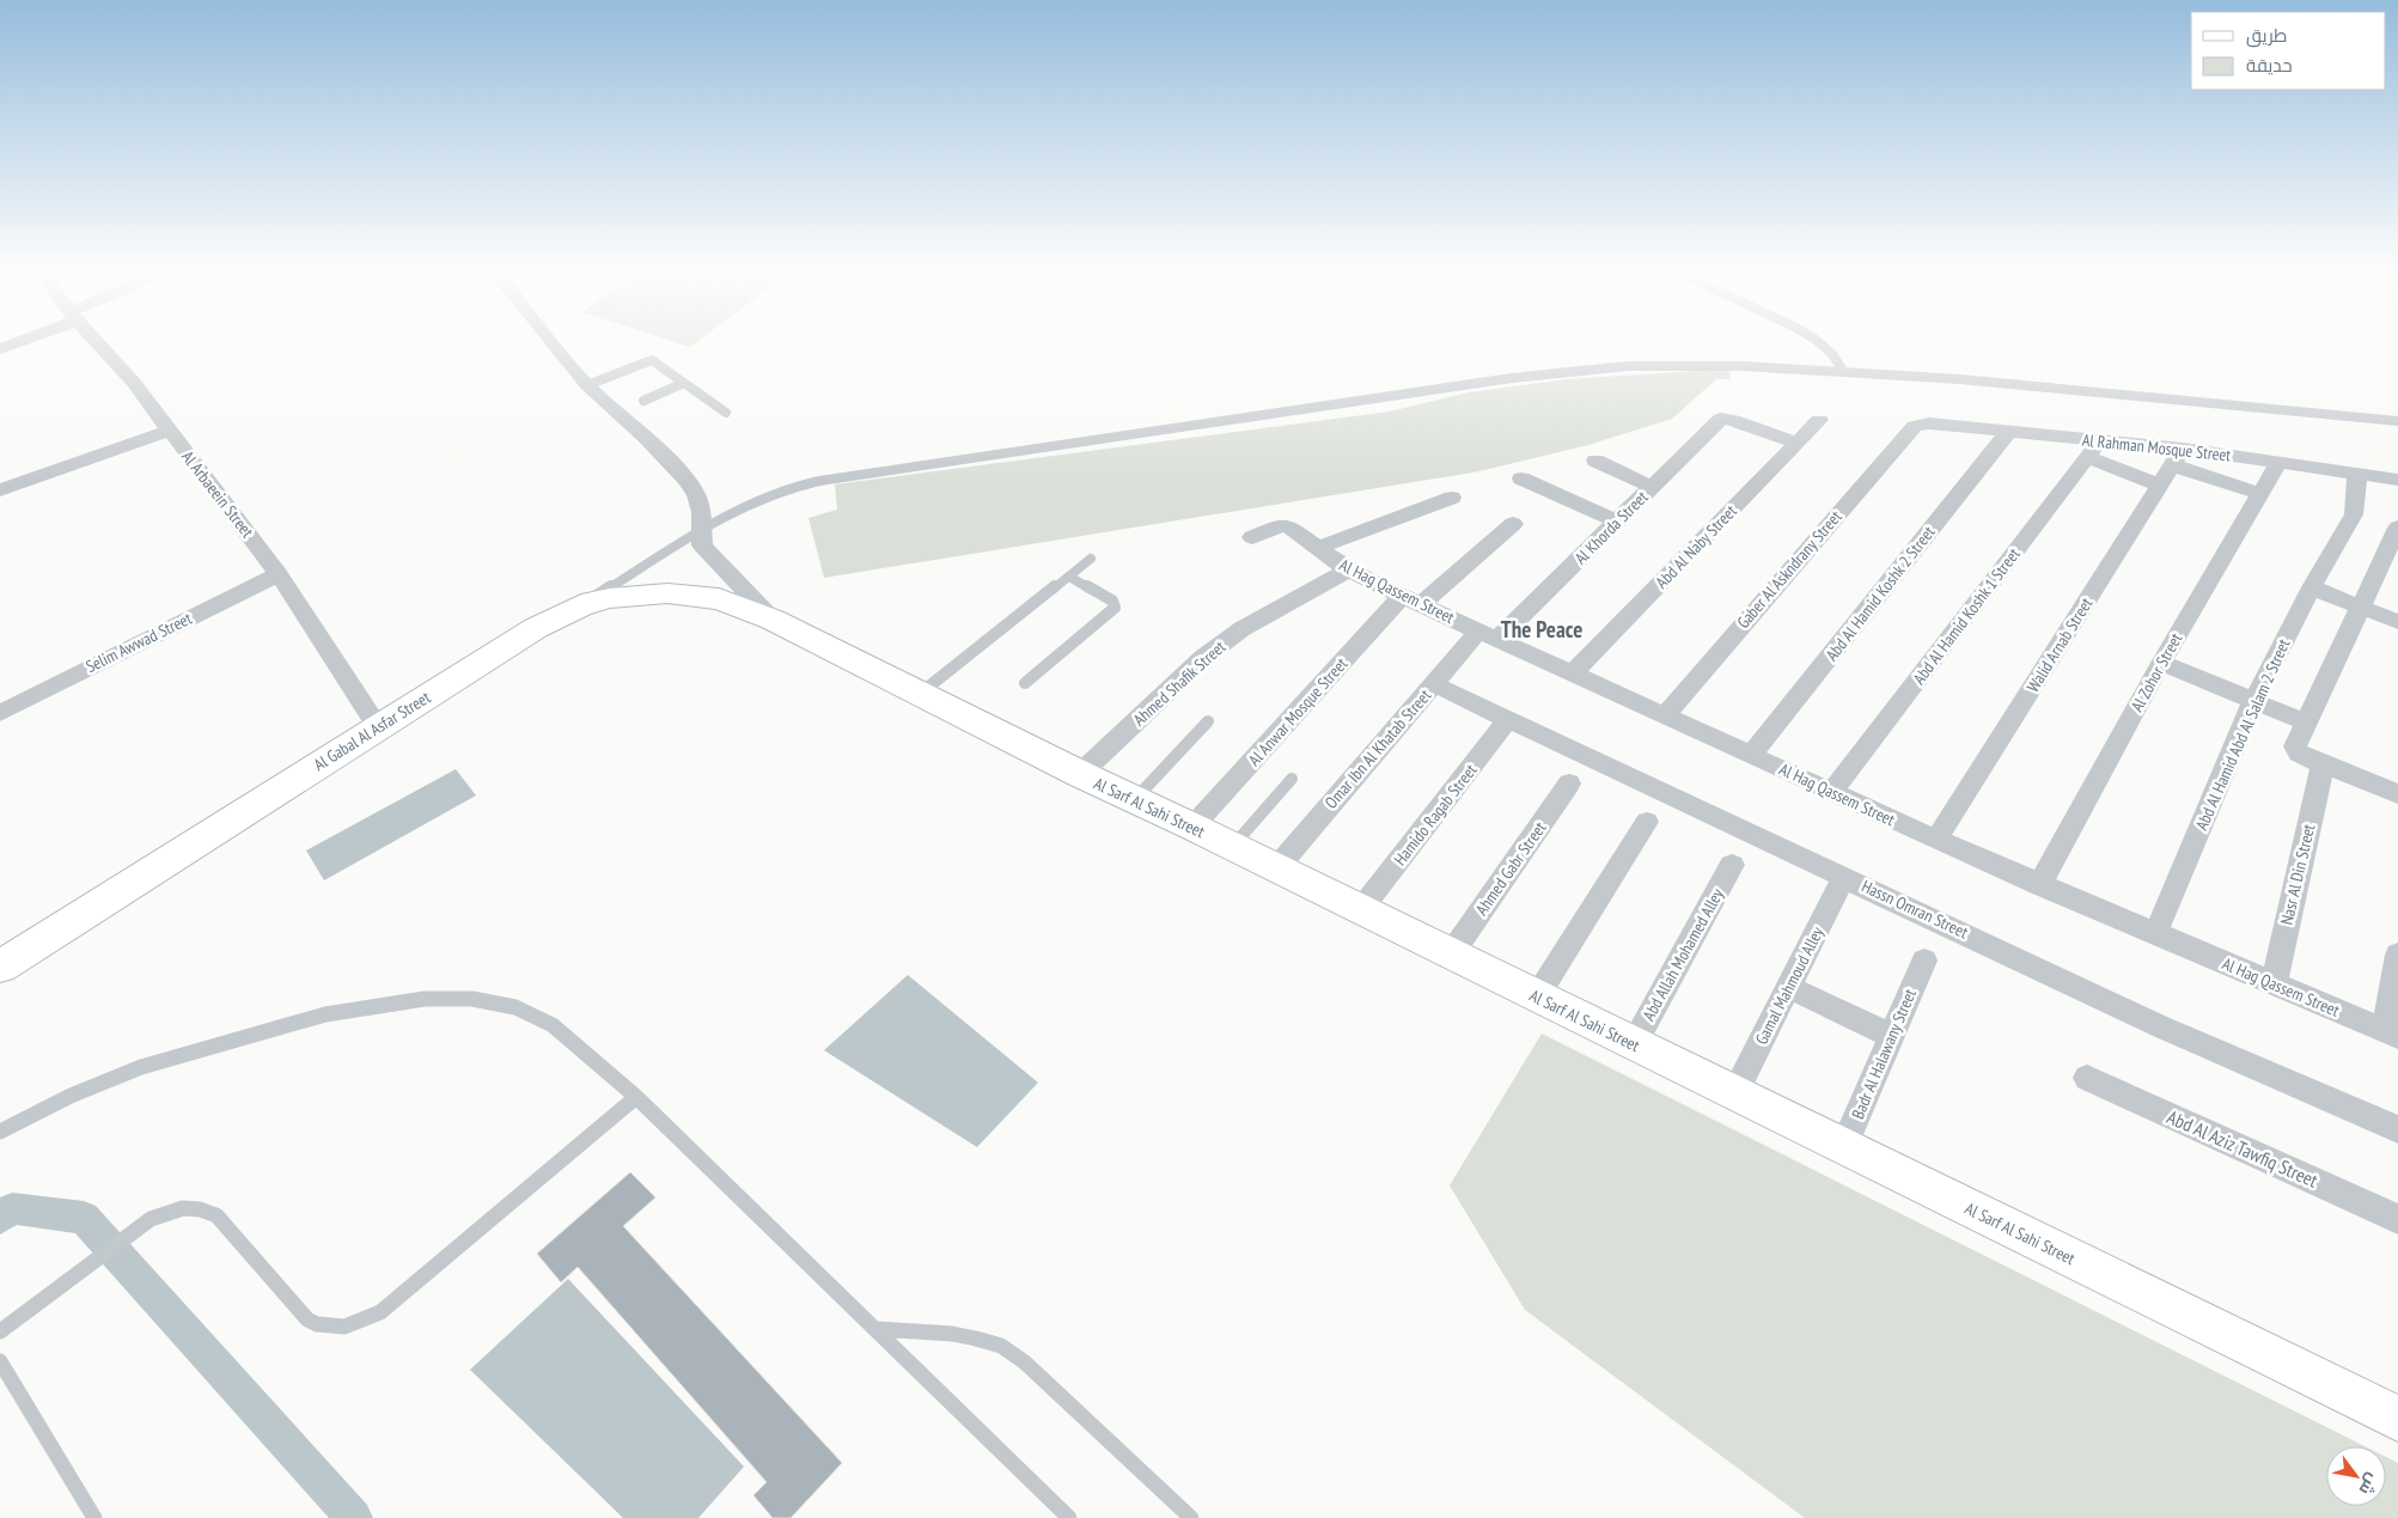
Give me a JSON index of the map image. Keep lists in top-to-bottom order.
{
  "streets": {
    "street": [
      "Al Rahman Mosque Street",
      "Al Arbaeein Street",
      "Al Khorda Street",
      "Abd Al Naby Street",
      "Gaber Al Askndrany Street",
      "Al Hag Qassem Street",
      "Abd Al Hamid Koshk 2 Street",
      "Abd Al Hamid Koshk 1 Street",
      "Selim Awwad Street",
      "Walid Arnab Street",
      "Al Zohor Street",
      "Ahmed Shafik Street",
      "Al Anwar Mosque Street",
      "Al Gabal Al Asfar Street",
      "Abd Al Hamid Abd Al Salam 2 Street",
      "Omar Ibn Al Khatab Street",
      "Al Sarf Al Sahi Street",
      "Hamido Ragab Street",
      "Ahmed Gabr Street",
      "Nasr Al Din Street",
      "Hassn Omran Street",
      "Abd Allah Mohamed Alley",
      "Gamal Mahmoud Alley",
      "Badr Al Halawany Street",
      "Abd Al Aziz Tawfiq Street"
    ]
  },
  "crossings": [
    ["Al Rahman Mosque Street", "Gaber Al Askndrany Street"],
    ["Al Rahman Mosque Street", "Abd Al Hamid Koshk 2 Street"],
    ["Al Rahman Mosque Street", "Abd Al Hamid Koshk 1 Street"],
    ["Al Rahman Mosque Street", "Walid Arnab Street"],
    ["Al Rahman Mosque Street", "Al Zohor Street"],
    ["Al Rahman Mosque Street", "Abd Al Hamid Abd Al Salam 2 Street"],
    ["Al Arbaeein Street", "Selim Awwad Street"],
    ["Al Arbaeein Street", "Al Gabal Al Asfar Street"],
    ["Al Khorda Street", "Abd Al Naby Street"],
    ["Al Khorda Street", "Al Hag Qassem Street"],
    ["Al Khorda Street", "Omar Ibn Al Khatab Street"],
    ["Abd Al Naby Street", "Al Hag Qassem Street"],
    ["Gaber Al Askndrany Street", "Al Hag Qassem Street"],
    ["Al Hag Qassem Street", "Abd Al Hamid Koshk 2 Street"],
    ["Al Hag Qassem Street", "Abd Al Hamid Koshk 1 Street"],
    ["Al Hag Qassem Street", "Walid Arnab Street"],
    ["Al Hag Qassem Street", "Al Zohor Street"],
    ["Al Hag Qassem Street", "Ahmed Shafik Street"],
    ["Al Hag Qassem Street", "Al Anwar Mosque Street"],
    ["Al Hag Qassem Street", "Abd Al Hamid Abd Al Salam 2 Street"],
    ["Al Hag Qassem Street", "Omar Ibn Al Khatab Street"],
    ["Al Hag Qassem Street", "Nasr Al Din Street"],
    ["Ahmed Shafik Street", "Al Sarf Al Sahi Street"],
    ["Al Anwar Mosque Street", "Al Sarf Al Sahi Street"],
    ["Al Gabal Al Asfar Street", "Al Sarf Al Sahi Street"],
    ["Omar Ibn Al Khatab Street", "Al Sarf Al Sahi Street"],
    ["Omar Ibn Al Khatab Street", "Hassn Omran Street"],
    ["Al Sarf Al Sahi Street", "Hamido Ragab Street"],
    ["Al Sarf Al Sahi Street", "Ahmed Gabr Street"],
    ["Al Sarf Al Sahi Street", "Abd Allah Mohamed Alley"],
    ["Al Sarf Al Sahi Street", "Gamal Mahmoud Alley"],
    ["Al Sarf Al Sahi Street", "Badr Al Halawany Street"],
    ["Hamido Ragab Street", "Hassn Omran Street"],
    ["Hassn Omran Street", "Gamal Mahmoud Alley"]
  ],
  "districts": ["The Peace"],
  "legend": ["طريق", "حديقة"],
  "north": "bottom right"
}
